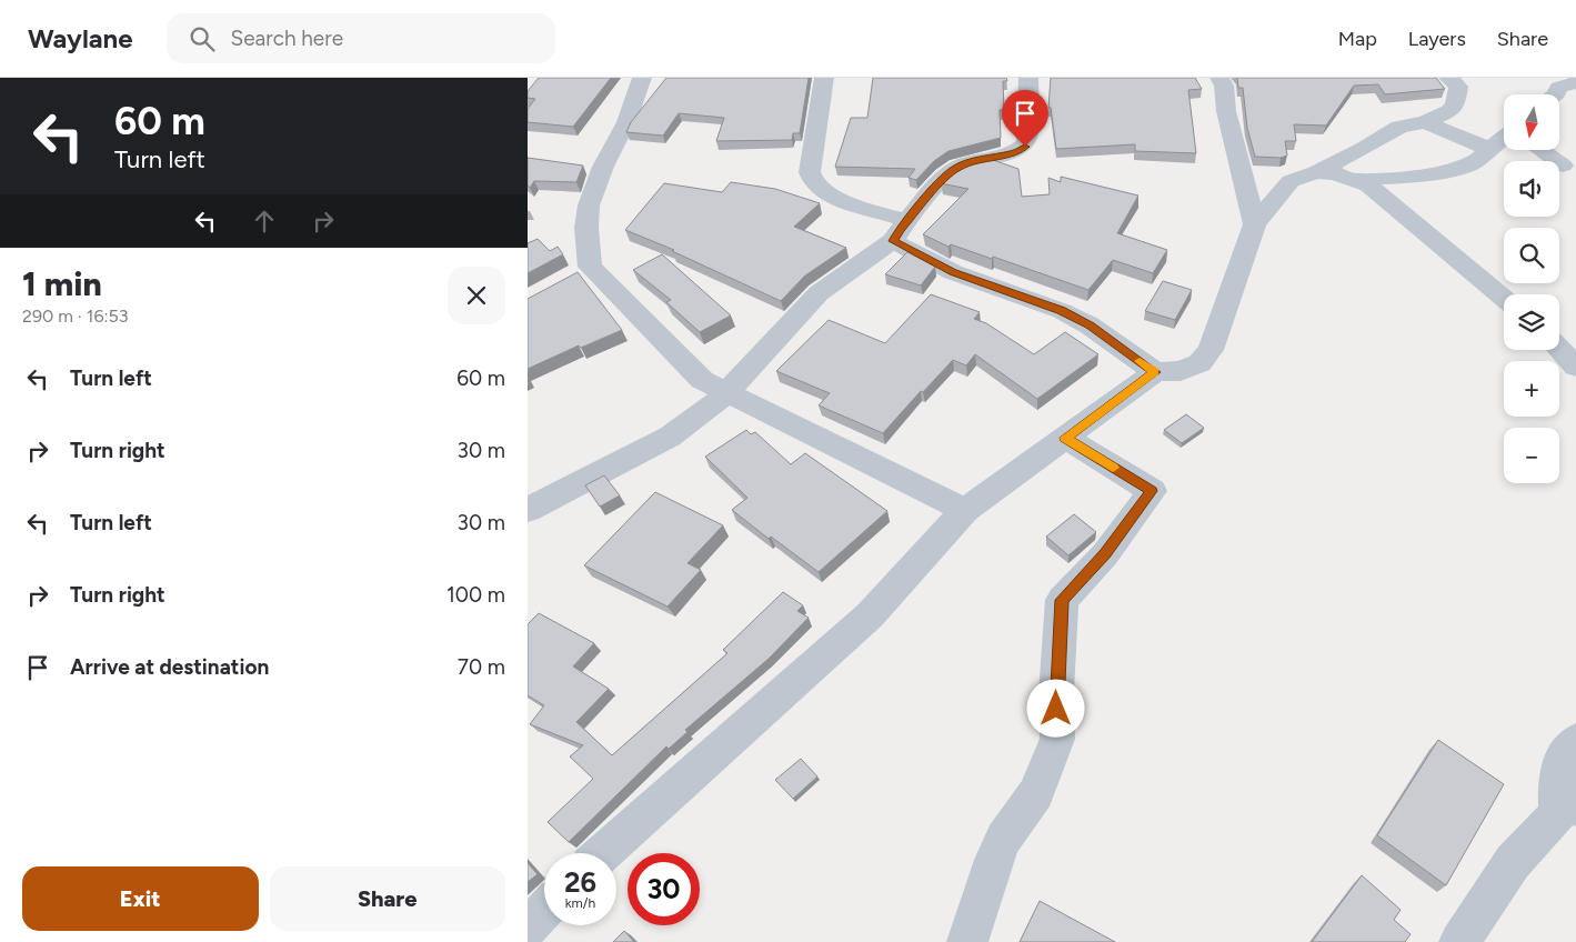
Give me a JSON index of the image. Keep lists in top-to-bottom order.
{
  "north": "bottom",
  "page": {
    "header": "Waylane",
    "search": "Search here",
    "nav": ["Map", "Layers", "Share"],
    "turn": ["60 m", "Turn left"],
    "map_buttons": ["+", "−"],
    "heading": ["1 min", "290 m · 16:53"],
    "list": [
      {
        "name": "Turn left",
        "value": "60 m"
      },
      {
        "name": "Turn right",
        "value": "30 m"
      },
      {
        "name": "Turn left",
        "value": "30 m"
      },
      {
        "name": "Turn right",
        "value": "100 m"
      },
      {
        "name": "Arrive at destination",
        "value": "70 m"
      }
    ],
    "speed": "26 km/h",
    "limit": "30",
    "buttons": ["Exit", "Share"]
  }
}
